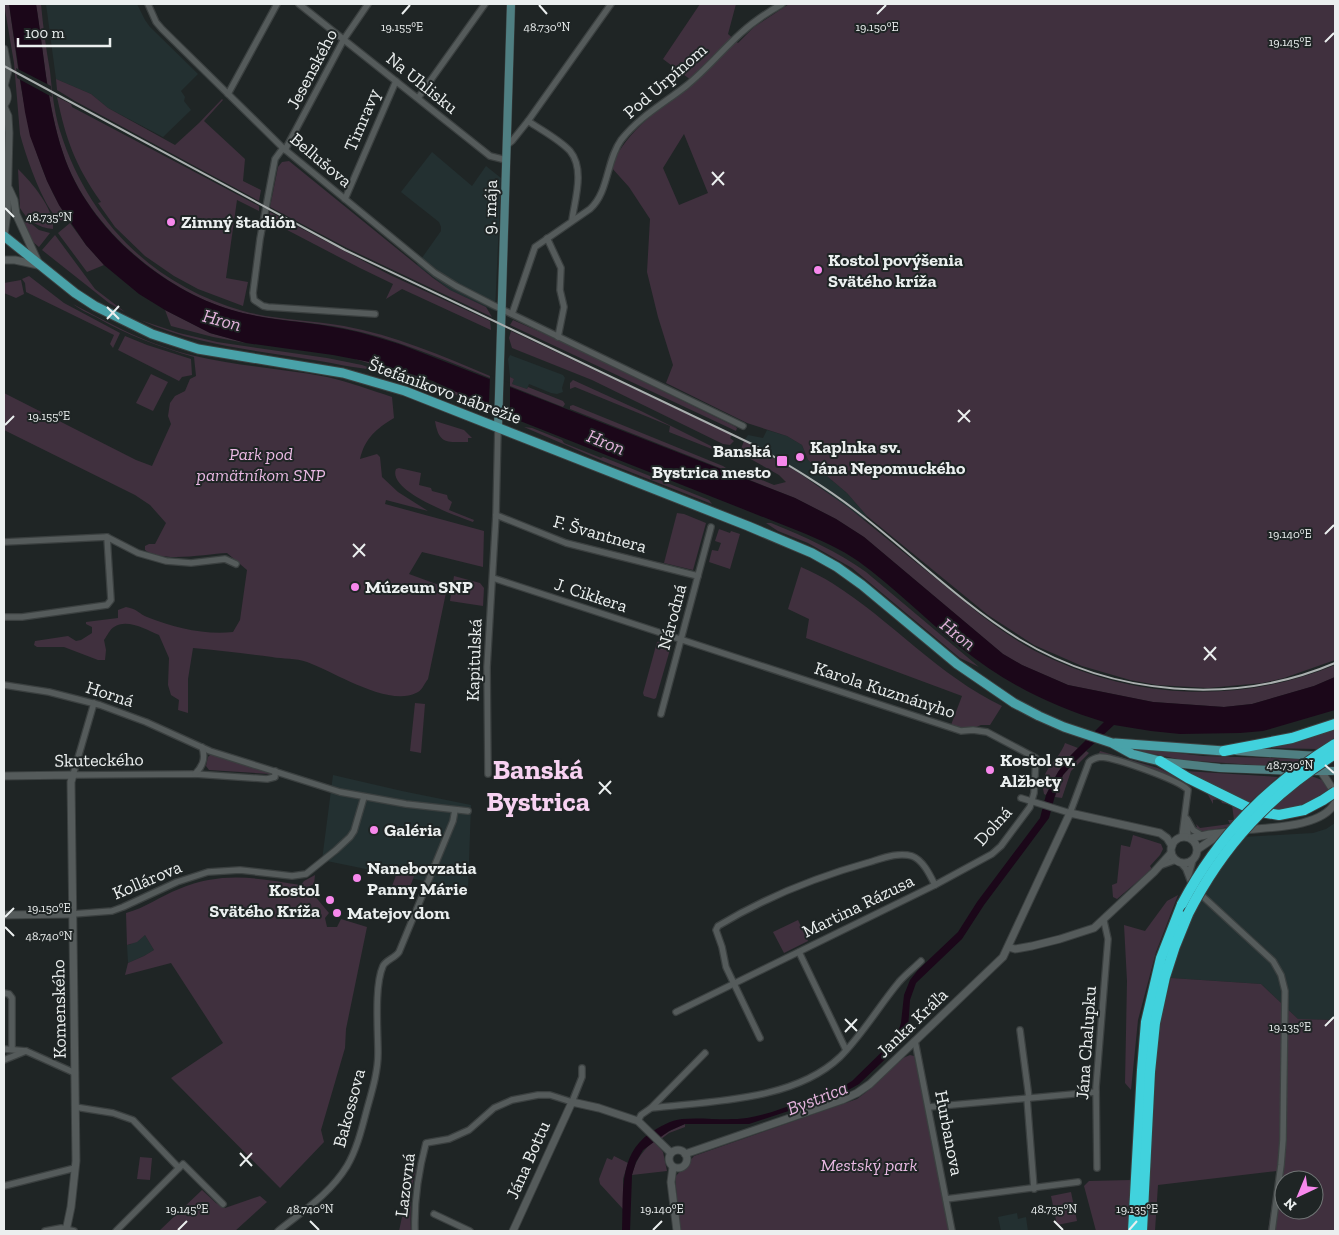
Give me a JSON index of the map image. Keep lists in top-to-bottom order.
{
  "streets": {
    "main road": ["9. mája", "Štefánikovo nábrežie"],
    "street": [
      "Jesenského",
      "Pod Urpínom",
      "Na Uhlisku",
      "Timravy",
      "Bellušova",
      "F. Švantnera",
      "J. Cikkera",
      "Národná",
      "Kapitulská",
      "Karola Kuzmányho",
      "Horná",
      "Skuteckého",
      "Dolná",
      "Kollárova",
      "Martina Rázusa",
      "Komenského",
      "Janka Kráľa",
      "Jána Chalupku",
      "Bakossova",
      "Hurbanova",
      "Jána Bottu",
      "Lazovná"
    ]
  },
  "crossings": [
    ["Jesenského", "Na Uhlisku"],
    ["Jesenského", "Bellušova"],
    ["Na Uhlisku", "Timravy"],
    ["Na Uhlisku", "9. mája"],
    ["Timravy", "Bellušova"],
    ["Bellušova", "9. mája"],
    ["9. mája", "Štefánikovo nábrežie"],
    ["9. mája", "Kapitulská"],
    ["Štefánikovo nábrežie", "Kapitulská"],
    ["F. Švantnera", "Národná"],
    ["F. Švantnera", "Kapitulská"],
    ["J. Cikkera", "Národná"],
    ["J. Cikkera", "Kapitulská"],
    ["J. Cikkera", "Karola Kuzmányho"],
    ["Národná", "Karola Kuzmányho"],
    ["Karola Kuzmányho", "Dolná"],
    ["Horná", "Kollárova"],
    ["Horná", "Komenského"],
    ["Horná", "Bakossova"],
    ["Skuteckého", "Komenského"],
    ["Dolná", "Martina Rázusa"],
    ["Kollárova", "Komenského"],
    ["Janka Kráľa", "Hurbanova"],
    ["Jána Bottu", "Lazovná"]
  ],
  "districts": ["Banská Bystrica"],
  "water": ["Hron", "Bystrica"],
  "parks": ["Park pod pamätníkom SNP", "Mestský park"],
  "places": {
    "other": [
      "Zimný štadión",
      "Kostol povýšenia Svätého kríža",
      "Kaplnka sv. Jána Nepomuckého",
      "Múzeum SNP",
      "Kostol sv. Alžbety",
      "Galéria",
      "Nanebovzatia Panny Márie",
      "Kostol Svätého Kríža",
      "Matejov dom"
    ],
    "transit": ["Banská Bystrica mesto"]
  },
  "scale_bar": "100 m",
  "north": "bottom left",
  "coordinates": [
    "48.730°N",
    "19.155°E",
    "19.150°E",
    "19.145°E",
    "48.735°N",
    "19.140°E",
    "48.740°N",
    "19.135°E"
  ]
}
